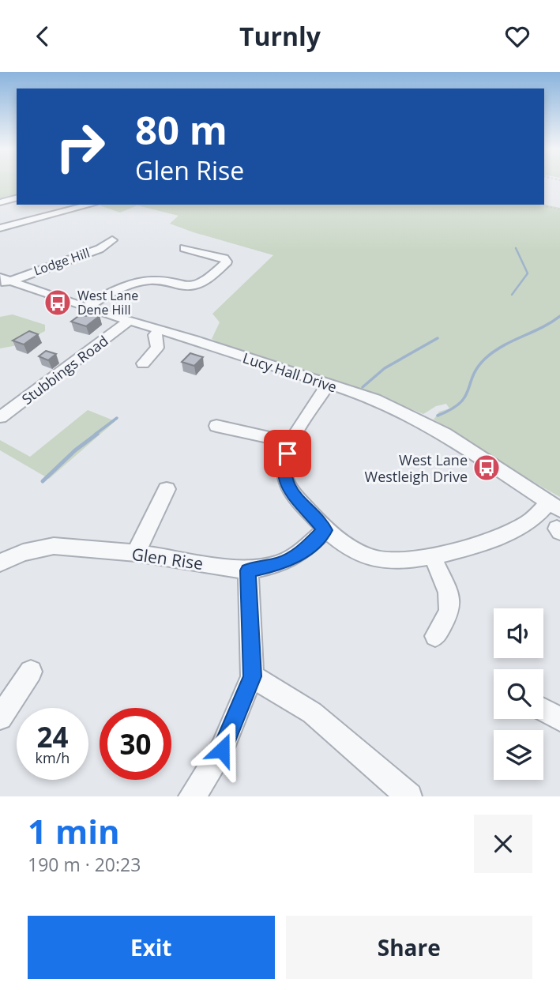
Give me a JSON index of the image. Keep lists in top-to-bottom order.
{
  "streets": {
    "street": [
      "Lodge Hill",
      "Stubbings Road",
      "Lucy Hall Drive",
      "Glen Rise"
    ]
  },
  "crossings": [
    ["Lodge Hill", "Lucy Hall Drive"],
    ["Stubbings Road", "Lucy Hall Drive"]
  ],
  "places": {
    "bus stop": ["West Lane Dene Hill", "West Lane Westleigh Drive"]
  },
  "page": {
    "header": "Turnly",
    "turn": ["80 m", "Glen Rise"],
    "speed": "24 km/h",
    "limit": "30",
    "heading": ["1 min", "190 m · 20:23"],
    "buttons": ["Exit", "Share"]
  }
}
